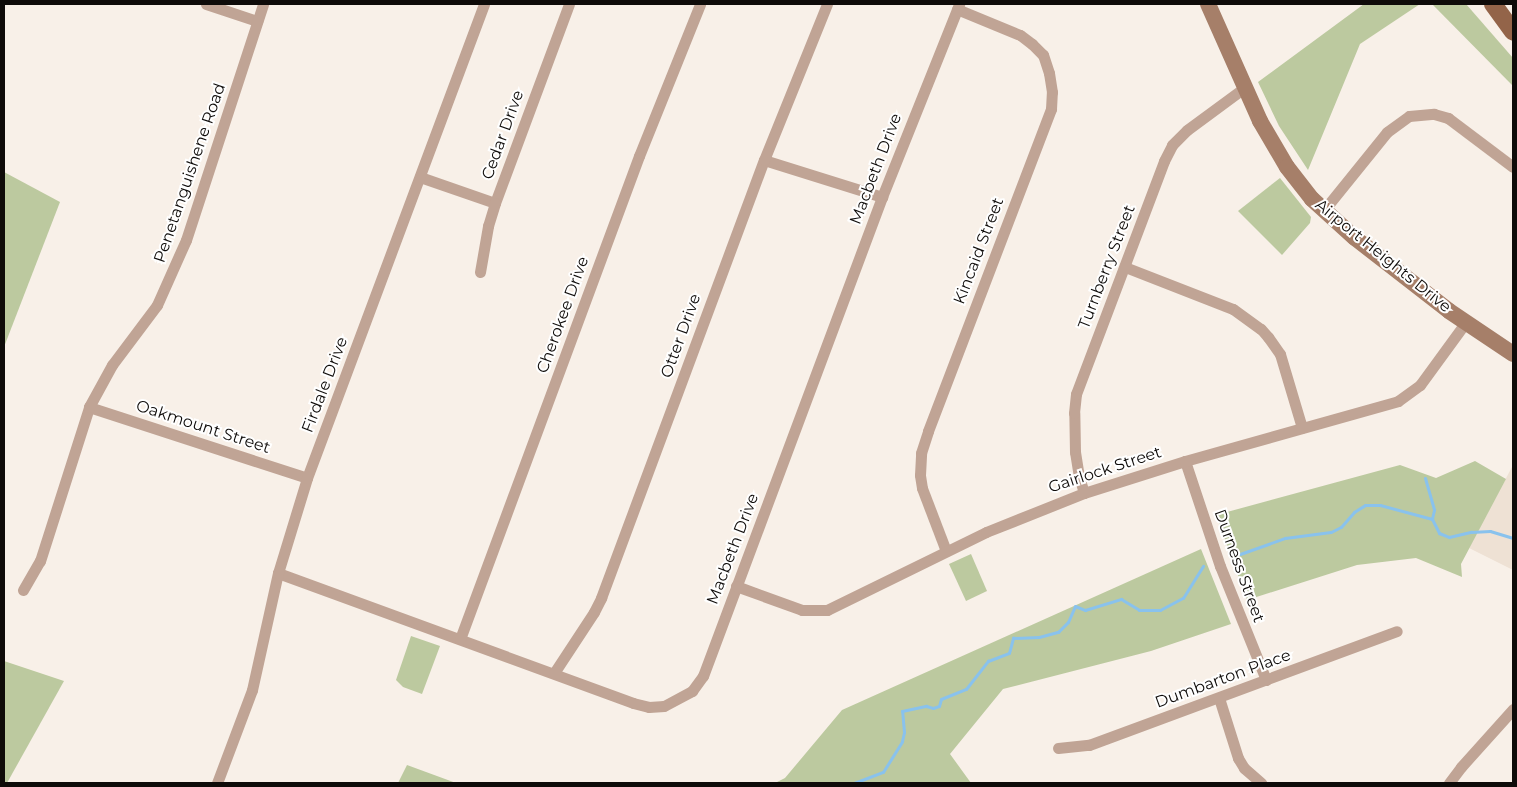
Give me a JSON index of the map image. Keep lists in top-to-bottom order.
{
  "streets": {
    "street": [
      "Cedar Drive",
      "Macbeth Drive",
      "Penetanguishene Road",
      "Kincaid Street",
      "Airport Heights Drive",
      "Turnberry Street",
      "Cherokee Drive",
      "Otter Drive",
      "Firdale Drive",
      "Oakmount Street",
      "Gairlock Street",
      "Durness Street",
      "Dumbarton Place"
    ]
  },
  "crossings": [
    ["Cedar Drive", "Firdale Drive"],
    ["Macbeth Drive", "Kincaid Street"],
    ["Macbeth Drive", "Cherokee Drive"],
    ["Macbeth Drive", "Otter Drive"],
    ["Macbeth Drive", "Firdale Drive"],
    ["Macbeth Drive", "Gairlock Street"],
    ["Penetanguishene Road", "Oakmount Street"],
    ["Kincaid Street", "Gairlock Street"],
    ["Airport Heights Drive", "Turnberry Street"],
    ["Airport Heights Drive", "Gairlock Street"],
    ["Turnberry Street", "Gairlock Street"],
    ["Firdale Drive", "Oakmount Street"],
    ["Gairlock Street", "Durness Street"],
    ["Durness Street", "Dumbarton Place"]
  ]
}
